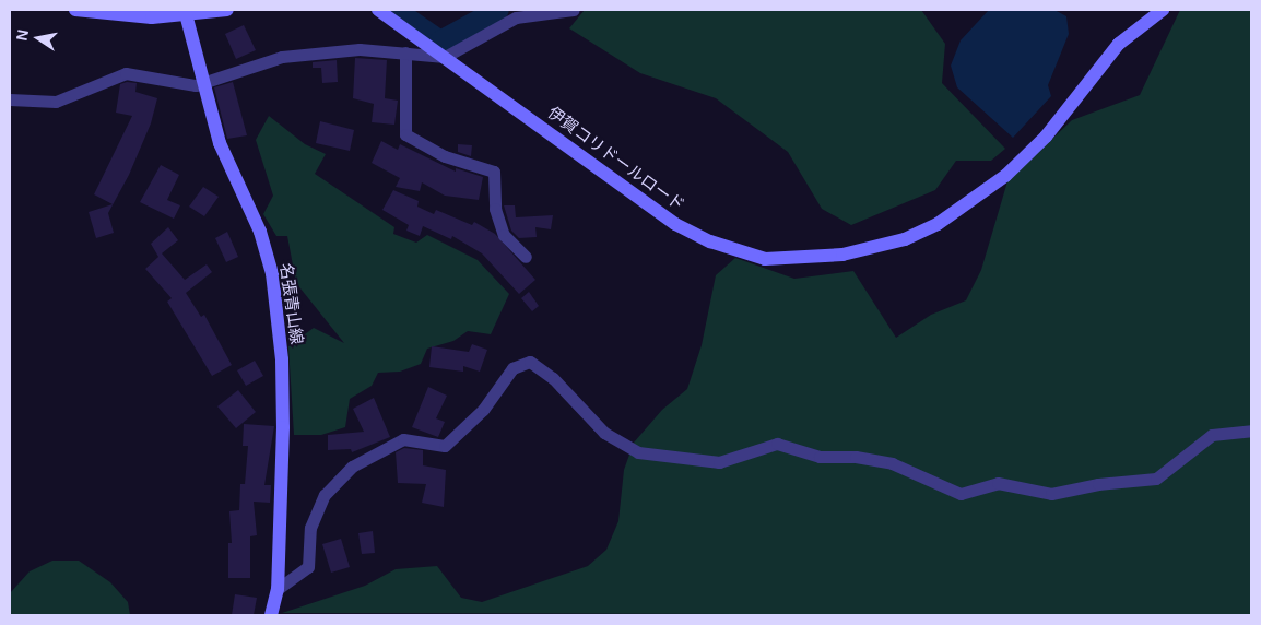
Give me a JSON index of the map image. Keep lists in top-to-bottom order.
{
  "streets": {
    "street": ["伊賀コリドールロード", "名張青山線"]
  },
  "north": "left"
}
